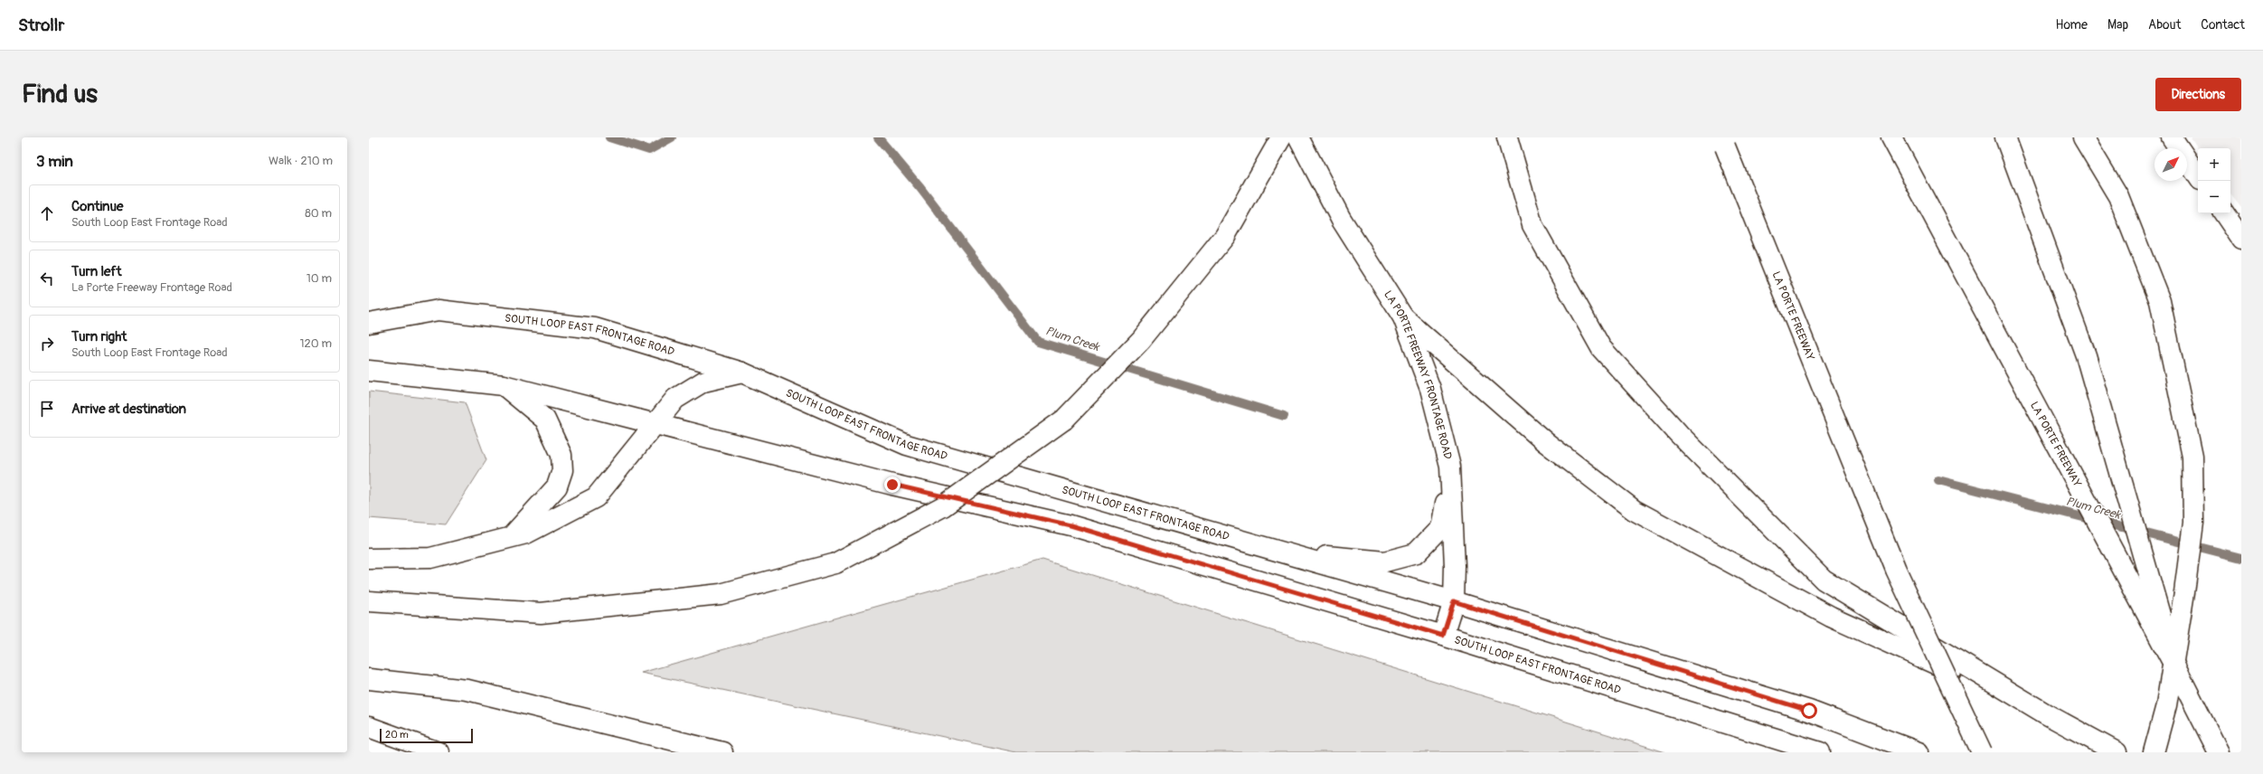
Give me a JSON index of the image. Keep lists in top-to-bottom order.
{
  "streets": {
    "main road": ["LA PORTE FREEWAY", "SOUTH LOOP EAST FRONTAGE ROAD", "LA PORTE FREEWAY FRONTAGE ROAD"]
  },
  "crossings": [
    ["SOUTH LOOP EAST FRONTAGE ROAD", "LA PORTE FREEWAY FRONTAGE ROAD"]
  ],
  "water": ["Plum Creek"],
  "scale_bar": "20 m",
  "north": "top right",
  "page": {
    "header": "Strollr",
    "nav": [
      "Home",
      "Map",
      "About",
      "Contact"
    ],
    "buttons": "Directions",
    "title": "Find us",
    "heading": ["3 min", "Walk · 210 m"],
    "map_buttons": ["+", "−"],
    "list": [
      ["Continue", "South Loop East Frontage Road", "80 m"],
      ["Turn left", "La Porte Freeway Frontage Road", "10 m"],
      ["Turn right", "South Loop East Frontage Road", "120 m"],
      "Arrive at destination"
    ],
    "scale": "20 m"
  }
}
